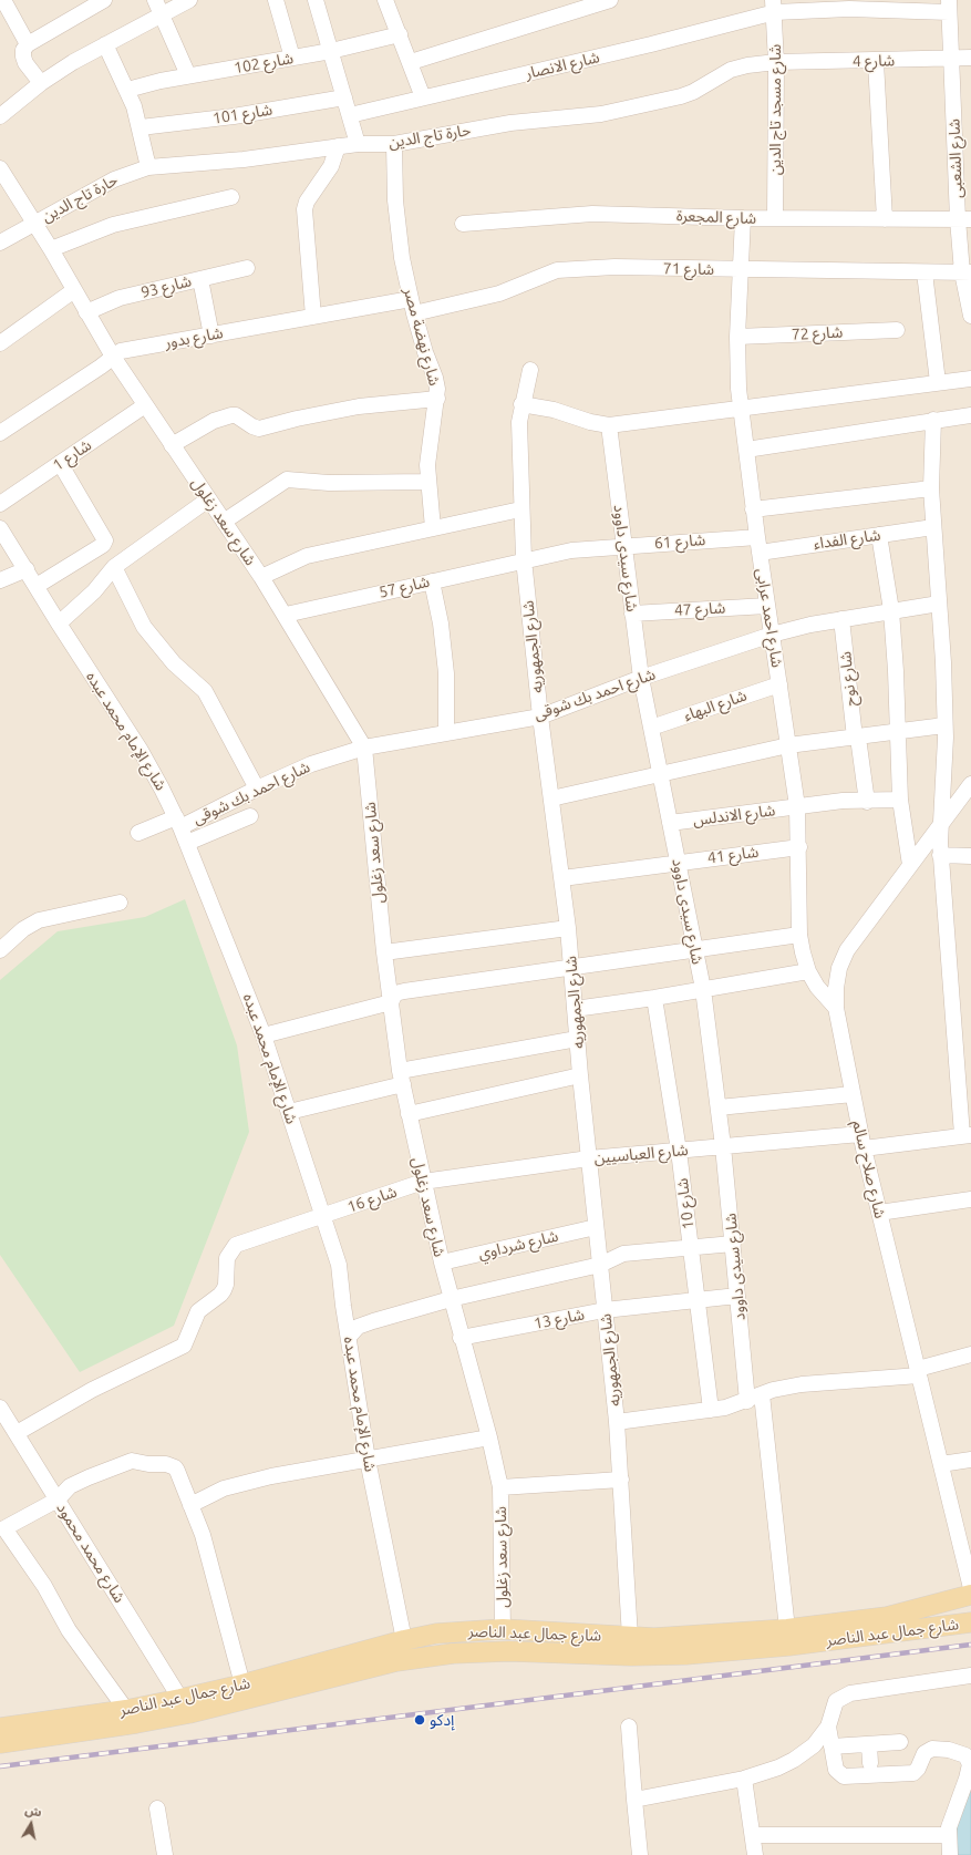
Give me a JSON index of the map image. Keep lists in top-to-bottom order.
{
  "streets": {
    "main road": ["شارع جمال عبد الناصر"],
    "street": [
      "شارع 4",
      "شارع 102",
      "شارع الانصار",
      "شارع مسجد تاج الدين",
      "شارع 101",
      "حارة تاج الدين",
      "شارع الشعبى",
      "شارع المجعرة",
      "شارع 71",
      "شارع 93",
      "شارع 72",
      "شارع نهضة مصر",
      "شارع بدور",
      "شارع 1",
      "شارع سعد زغلول",
      "شارع الفداء",
      "شارع 61",
      "شارع سيدى داوود",
      "شارع 57",
      "شارع 47",
      "شارع احمد عرابى",
      "شارع الجمهوريه",
      "شارع نوح",
      "شارع احمد بك شوقى",
      "شارع البهاء",
      "شارع الإمام محمد عبده",
      "شارع الاندلس",
      "شارع 41",
      "شارع العباسيين",
      "شارع صلاح سالم",
      "شارع 16",
      "شارع 10",
      "شارع شرداوي",
      "شارع 13",
      "شارع محمد محمود"
    ]
  },
  "crossings": [
    ["شارع 4", "شارع مسجد تاج الدين"],
    ["شارع 4", "حارة تاج الدين"],
    ["شارع 4", "شارع الشعبى"],
    ["شارع الانصار", "شارع مسجد تاج الدين"],
    ["شارع الانصار", "شارع الشعبى"],
    ["شارع مسجد تاج الدين", "حارة تاج الدين"],
    ["شارع مسجد تاج الدين", "شارع المجعرة"],
    ["حارة تاج الدين", "شارع نهضة مصر"],
    ["حارة تاج الدين", "شارع سعد زغلول"],
    ["شارع الشعبى", "شارع المجعرة"],
    ["شارع الشعبى", "شارع 71"],
    ["شارع المجعرة", "شارع احمد عرابى"],
    ["شارع 71", "شارع نهضة مصر"],
    ["شارع 71", "شارع بدور"],
    ["شارع 71", "شارع احمد عرابى"],
    ["شارع 93", "شارع سعد زغلول"],
    ["شارع 72", "شارع احمد عرابى"],
    ["شارع نهضة مصر", "شارع بدور"],
    ["شارع بدور", "شارع سعد زغلول"],
    ["شارع 1", "شارع سعد زغلول"],
    ["شارع سعد زغلول", "شارع 57"],
    ["شارع سعد زغلول", "شارع احمد بك شوقى"],
    ["شارع سعد زغلول", "شارع العباسيين"],
    ["شارع سعد زغلول", "شارع 16"],
    ["شارع سعد زغلول", "شارع شرداوي"],
    ["شارع سعد زغلول", "شارع 13"],
    ["شارع سعد زغلول", "شارع جمال عبد الناصر"],
    ["شارع الفداء", "شارع احمد عرابى"],
    ["شارع 61", "شارع سيدى داوود"],
    ["شارع 61", "شارع 57"],
    ["شارع 61", "شارع احمد عرابى"],
    ["شارع 61", "شارع الجمهوريه"],
    ["شارع سيدى داوود", "شارع 47"],
    ["شارع سيدى داوود", "شارع احمد بك شوقى"],
    ["شارع سيدى داوود", "شارع البهاء"],
    ["شارع سيدى داوود", "شارع الاندلس"],
    ["شارع سيدى داوود", "شارع 41"],
    ["شارع سيدى داوود", "شارع العباسيين"],
    ["شارع سيدى داوود", "شارع 13"],
    ["شارع سيدى داوود", "شارع جمال عبد الناصر"],
    ["شارع 57", "شارع الجمهوريه"],
    ["شارع 47", "شارع احمد عرابى"],
    ["شارع احمد عرابى", "شارع احمد بك شوقى"],
    ["شارع احمد عرابى", "شارع البهاء"],
    ["شارع احمد عرابى", "شارع الاندلس"],
    ["شارع احمد عرابى", "شارع 41"],
    ["شارع احمد عرابى", "شارع صلاح سالم"],
    ["شارع الجمهوريه", "شارع احمد بك شوقى"],
    ["شارع الجمهوريه", "شارع 41"],
    ["شارع الجمهوريه", "شارع العباسيين"],
    ["شارع الجمهوريه", "شارع شرداوي"],
    ["شارع الجمهوريه", "شارع 13"],
    ["شارع الجمهوريه", "شارع جمال عبد الناصر"],
    ["شارع نوح", "شارع احمد بك شوقى"],
    ["شارع نوح", "شارع الاندلس"],
    ["شارع احمد بك شوقى", "شارع الإمام محمد عبده"],
    ["شارع الإمام محمد عبده", "شارع 16"],
    ["شارع الإمام محمد عبده", "شارع جمال عبد الناصر"],
    ["شارع العباسيين", "شارع صلاح سالم"],
    ["شارع العباسيين", "شارع 16"],
    ["شارع العباسيين", "شارع 10"],
    ["شارع 16", "شارع محمد محمود"],
    ["شارع 10", "شارع 13"],
    ["شارع محمد محمود", "شارع جمال عبد الناصر"]
  ],
  "places": ["إدكو"],
  "north": "top"
}
